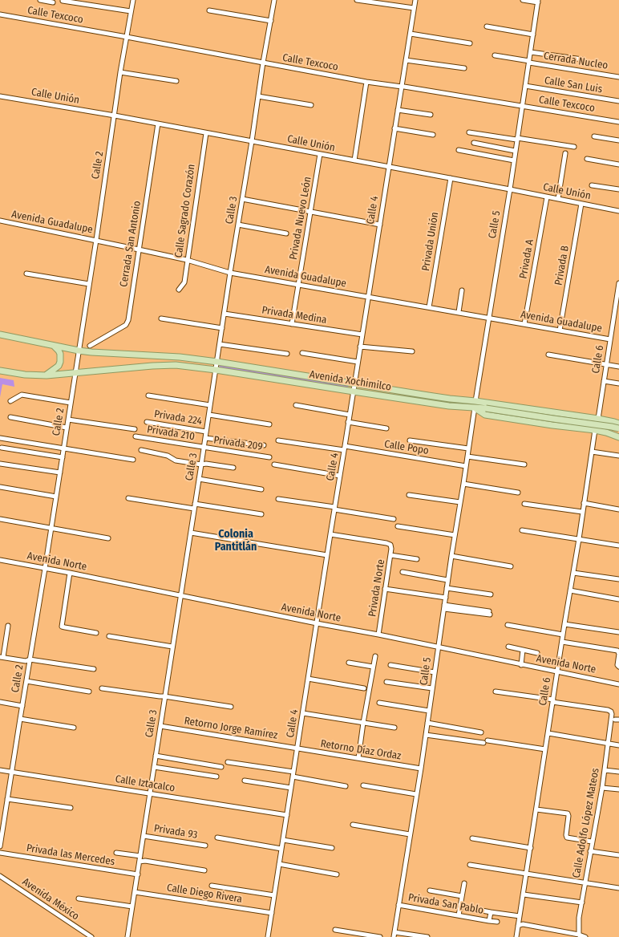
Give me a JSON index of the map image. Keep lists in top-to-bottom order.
{
  "streets": {
    "main road": ["Avenida Xochimilco"],
    "street": [
      "Calle Texcoco",
      "Cerrada Nucleo",
      "Calle San Luis",
      "Calle Unión",
      "Calle 2",
      "Calle 3",
      "Calle 4",
      "Calle Sagrado Corazón",
      "Privada Nuevo León",
      "Avenida Guadalupe",
      "Calle 5",
      "Privada Unión",
      "Cerrada San Antonio",
      "Privada A",
      "Privada B",
      "Privada Medina",
      "Calle 6",
      "Privada 224",
      "Privada 210",
      "Privada 209",
      "Calle Popo",
      "Avenida Norte",
      "Privada Norte",
      "Retorno Jorge Ramírez",
      "Retorno Díaz Ordaz",
      "Calle Iztacalco",
      "Calle Adolfo López Mateos",
      "Privada 93",
      "Privada las Mercedes",
      "Calle Diego Rivera",
      "Avenida México",
      "Privada San Pablo"
    ]
  },
  "crossings": [
    ["Calle Texcoco", "Calle 2"],
    ["Calle Texcoco", "Calle 3"],
    ["Calle Texcoco", "Calle 4"],
    ["Calle Texcoco", "Calle 5"],
    ["Cerrada Nucleo", "Calle 5"],
    ["Calle San Luis", "Calle 5"],
    ["Calle Unión", "Calle 2"],
    ["Calle Unión", "Calle 3"],
    ["Calle Unión", "Calle 4"],
    ["Calle Unión", "Calle Sagrado Corazón"],
    ["Calle Unión", "Privada Nuevo León"],
    ["Calle Unión", "Calle 5"],
    ["Calle Unión", "Privada Unión"],
    ["Calle Unión", "Cerrada San Antonio"],
    ["Calle Unión", "Privada A"],
    ["Calle Unión", "Privada B"],
    ["Calle 2", "Avenida Guadalupe"],
    ["Calle 2", "Avenida Xochimilco"],
    ["Calle 2", "Avenida Norte"],
    ["Calle 2", "Calle Iztacalco"],
    ["Calle 3", "Avenida Guadalupe"],
    ["Calle 3", "Privada Medina"],
    ["Calle 3", "Avenida Xochimilco"],
    ["Calle 3", "Privada 224"],
    ["Calle 3", "Privada 210"],
    ["Calle 3", "Privada 209"],
    ["Calle 3", "Avenida Norte"],
    ["Calle 3", "Retorno Jorge Ramírez"],
    ["Calle 3", "Calle Iztacalco"],
    ["Calle 3", "Privada 93"],
    ["Calle 3", "Privada las Mercedes"],
    ["Calle 3", "Calle Diego Rivera"],
    ["Calle 4", "Avenida Guadalupe"],
    ["Calle 4", "Privada Medina"],
    ["Calle 4", "Avenida Xochimilco"],
    ["Calle 4", "Calle Popo"],
    ["Calle 4", "Avenida Norte"],
    ["Calle 4", "Privada Norte"],
    ["Calle 4", "Retorno Jorge Ramírez"],
    ["Calle 4", "Retorno Díaz Ordaz"],
    ["Calle 4", "Calle Iztacalco"],
    ["Calle 4", "Calle Diego Rivera"],
    ["Calle Sagrado Corazón", "Avenida Guadalupe"],
    ["Privada Nuevo León", "Avenida Guadalupe"],
    ["Privada Nuevo León", "Privada Medina"],
    ["Avenida Guadalupe", "Calle 5"],
    ["Avenida Guadalupe", "Privada Unión"],
    ["Avenida Guadalupe", "Cerrada San Antonio"],
    ["Avenida Guadalupe", "Privada A"],
    ["Avenida Guadalupe", "Privada B"],
    ["Avenida Guadalupe", "Calle 6"],
    ["Calle 5", "Avenida Xochimilco"],
    ["Calle 5", "Calle Popo"],
    ["Calle 5", "Avenida Norte"],
    ["Calle 5", "Retorno Díaz Ordaz"],
    ["Calle 5", "Privada San Pablo"],
    ["Calle 6", "Avenida Xochimilco"],
    ["Calle 6", "Avenida Norte"],
    ["Calle 6", "Calle Adolfo López Mateos"],
    ["Calle 6", "Privada San Pablo"],
    ["Privada 210", "Privada 209"],
    ["Avenida Norte", "Privada Norte"],
    ["Retorno Jorge Ramírez", "Retorno Díaz Ordaz"]
  ],
  "districts": ["Colonia Pantitlán"]
}
